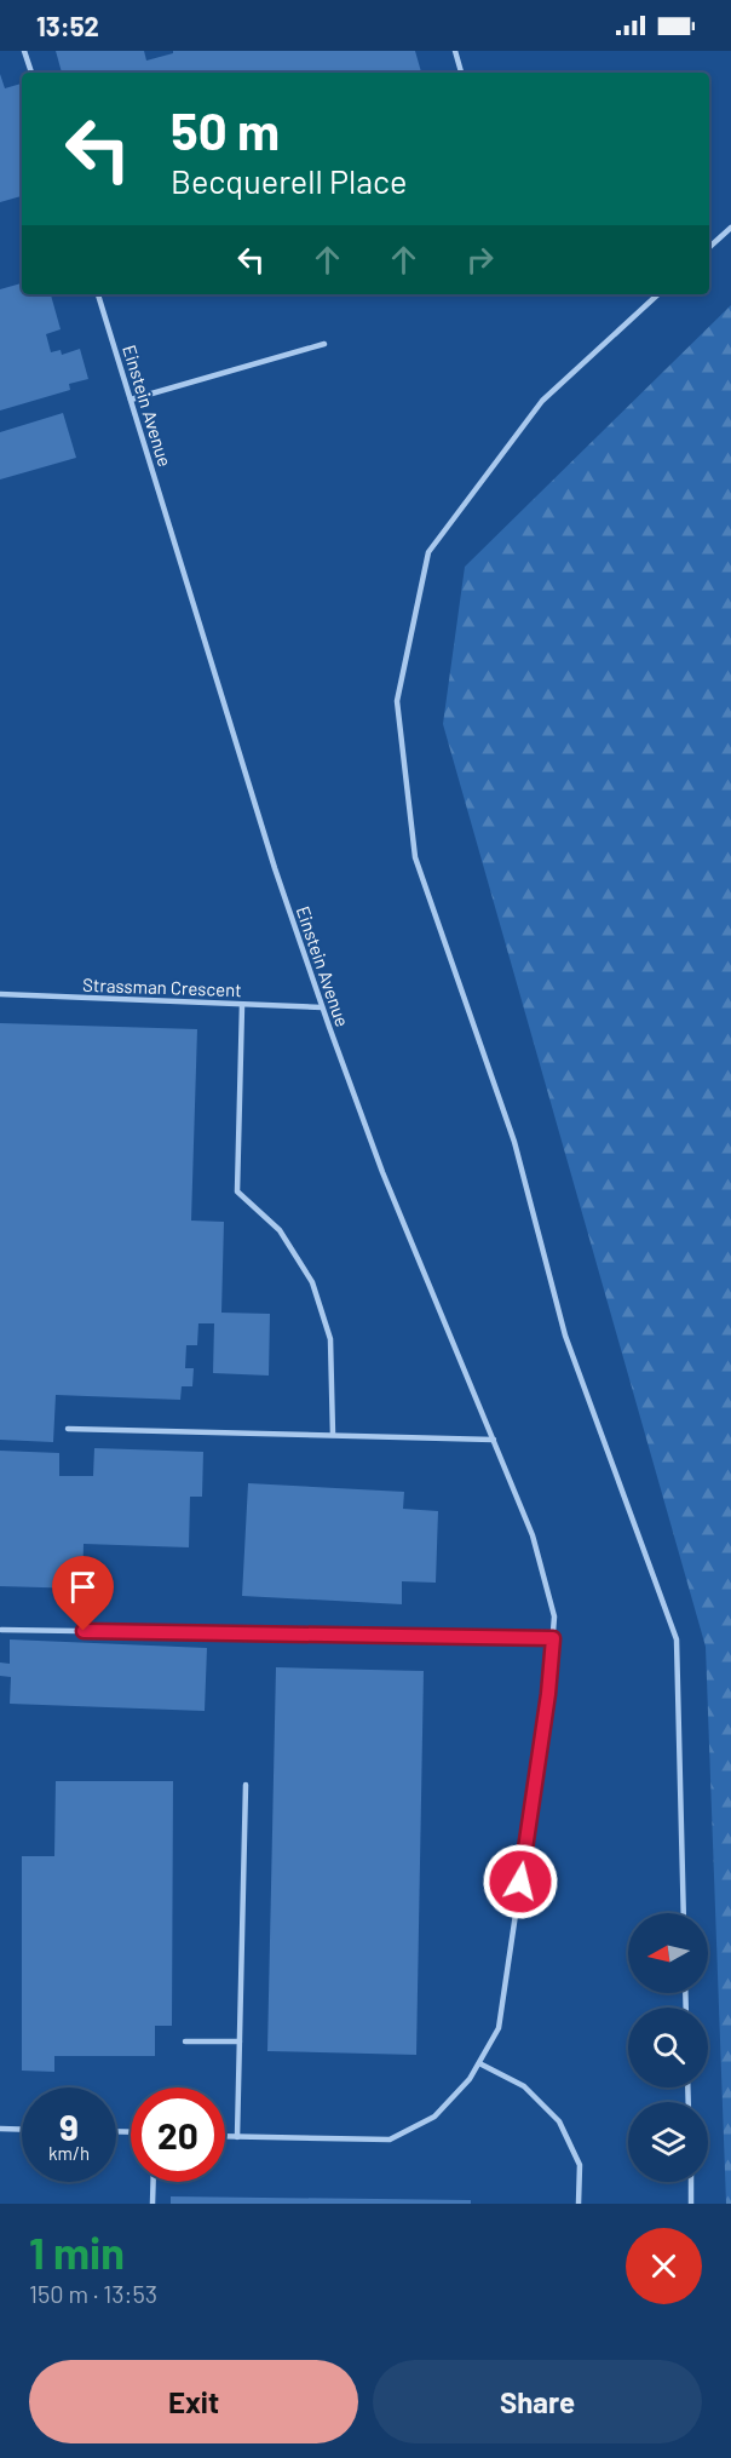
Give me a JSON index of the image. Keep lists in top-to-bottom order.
{
  "streets": {
    "lane": ["Einstein Avenue", "Strassman Crescent"]
  },
  "crossings": [
    ["Einstein Avenue", "Strassman Crescent"]
  ],
  "north": "left",
  "page": {
    "status": "13:52",
    "turn": ["50 m", "Becquerell Place"],
    "speed": "9 km/h",
    "limit": "20",
    "heading": ["1 min", "150 m · 13:53"],
    "buttons": ["Exit", "Share"]
  }
}
